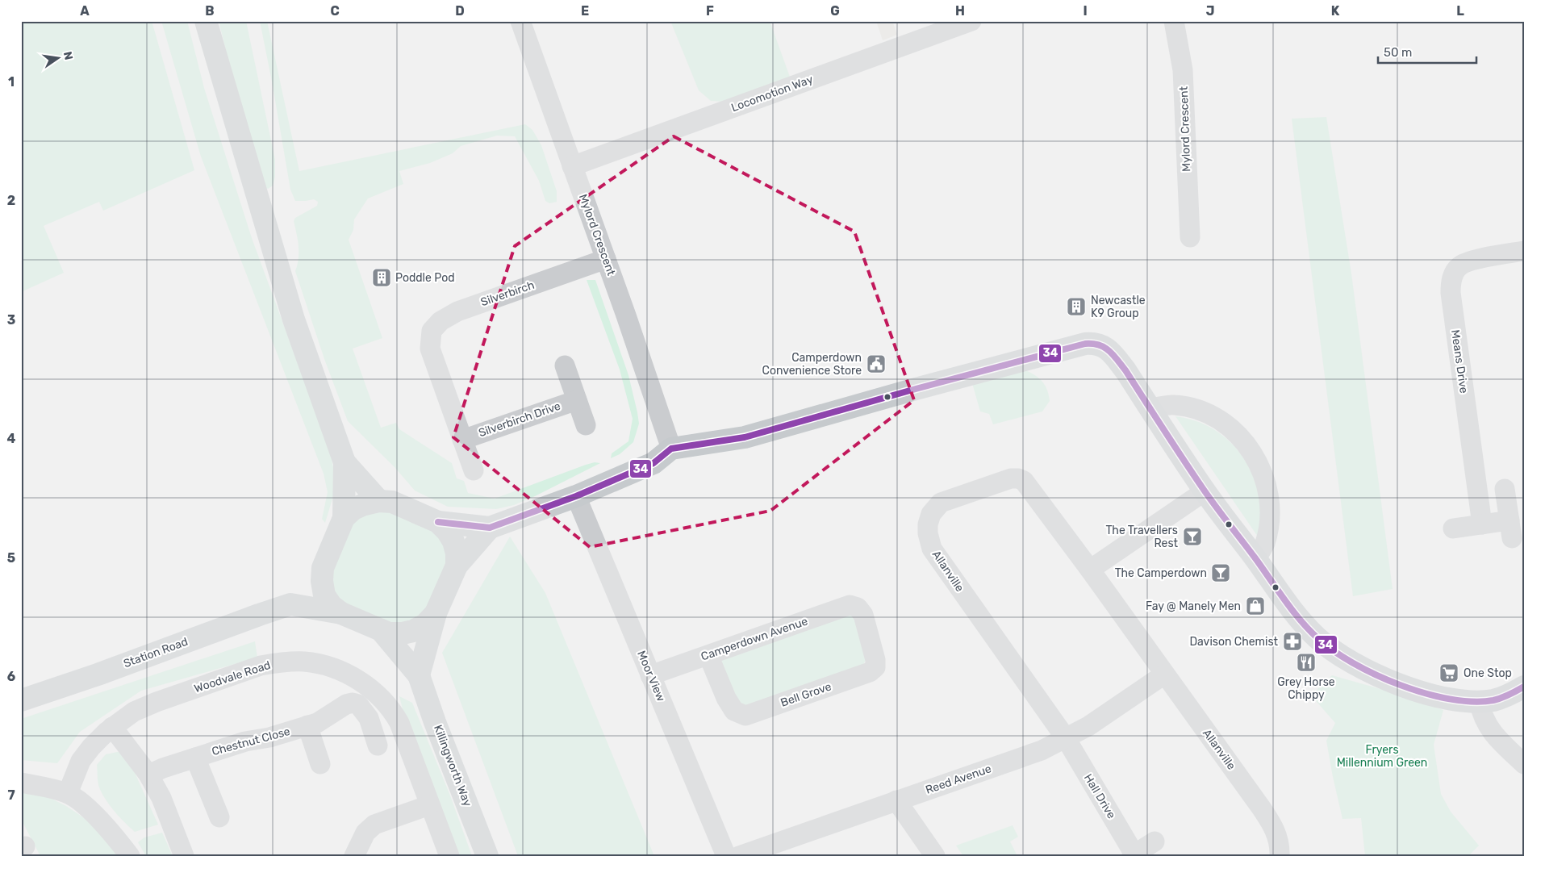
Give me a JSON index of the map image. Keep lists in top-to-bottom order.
{
  "streets": {
    "main road": ["Station Road", "Killingworth Way"],
    "street": [
      "Locomotion Way",
      "Mylord Crescent",
      "Silverbirch",
      "Means Drive",
      "Silverbirch Drive",
      "Allanville",
      "Camperdown Avenue",
      "Moor View",
      "Woodvale Road",
      "Bell Grove",
      "Chestnut Close",
      "Reed Avenue",
      "Hall Drive"
    ]
  },
  "crossings": [
    ["Locomotion Way", "Mylord Crescent"],
    ["Mylord Crescent", "Silverbirch"],
    ["Silverbirch", "Silverbirch Drive"],
    ["Allanville", "Reed Avenue"],
    ["Allanville", "Hall Drive"],
    ["Camperdown Avenue", "Moor View"],
    ["Camperdown Avenue", "Bell Grove"],
    ["Station Road", "Killingworth Way"],
    ["Reed Avenue", "Hall Drive"]
  ],
  "parks": ["Fryers Millennium Green"],
  "places": {
    "building": ["Poddle Pod", "Newcastle K9 Group"],
    "public building": ["Camperdown Convenience Store"],
    "bar": ["The Travellers Rest", "The Camperdown"],
    "shop": ["Fay @ Manely Men"],
    "pharmacy": ["Davison Chemist"],
    "restaurant": ["Grey Horse Chippy"],
    "supermarket": ["One Stop"]
  },
  "lines": ["transit line 34"],
  "scale_bar": "50 m",
  "north": "right",
  "grid": {
    "columns": [
      "A",
      "B",
      "C",
      "D",
      "E",
      "F",
      "G",
      "H",
      "I",
      "J",
      "K",
      "L"
    ],
    "rows": [
      "1",
      "2",
      "3",
      "4",
      "5",
      "6",
      "7"
    ]
  }
}
